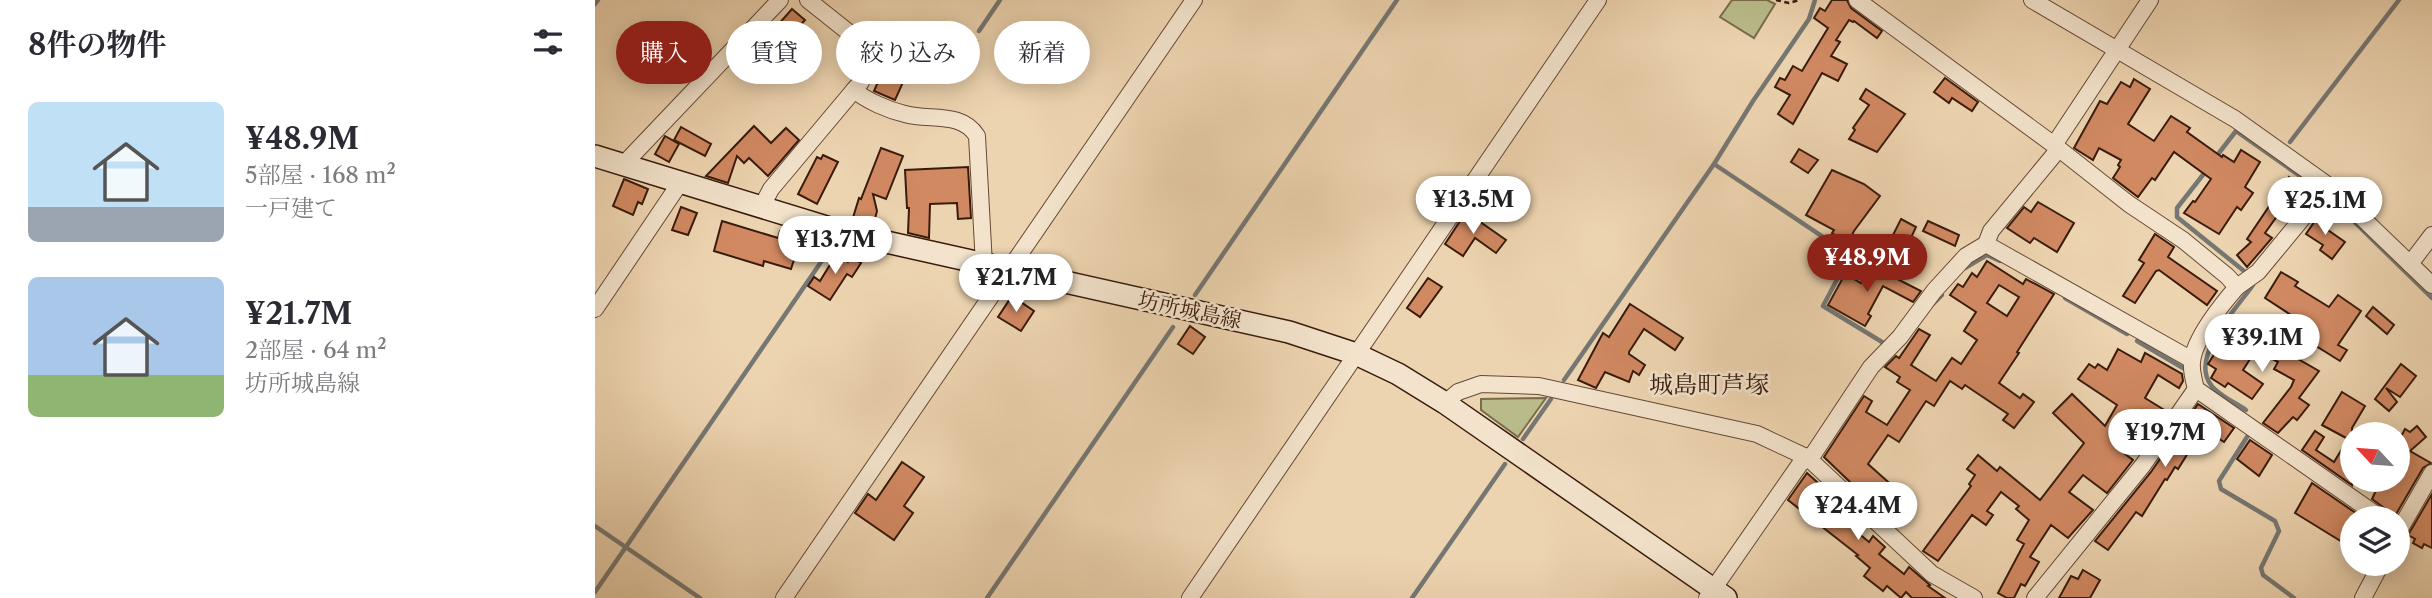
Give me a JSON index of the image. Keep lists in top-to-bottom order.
{
  "streets": {
    "main road": ["坊所城島線"]
  },
  "districts": ["城島町芦塚"],
  "north": "top left",
  "page": {
    "heading": "8件の物件",
    "chip": [
      "購入",
      "賃貸",
      "絞り込み",
      "新着"
    ],
    "list": [
      {
        "name": "¥48.9M",
        "note": "5部屋 · 168 m² · 一戸建て"
      },
      {
        "name": "¥21.7M",
        "note": "2部屋 · 64 m² · 坊所城島線"
      }
    ],
    "price": [
      "¥13.5M",
      "¥25.1M",
      "¥13.7M",
      "¥48.9M",
      "¥21.7M",
      "¥39.1M",
      "¥19.7M",
      "¥24.4M"
    ]
  }
}
